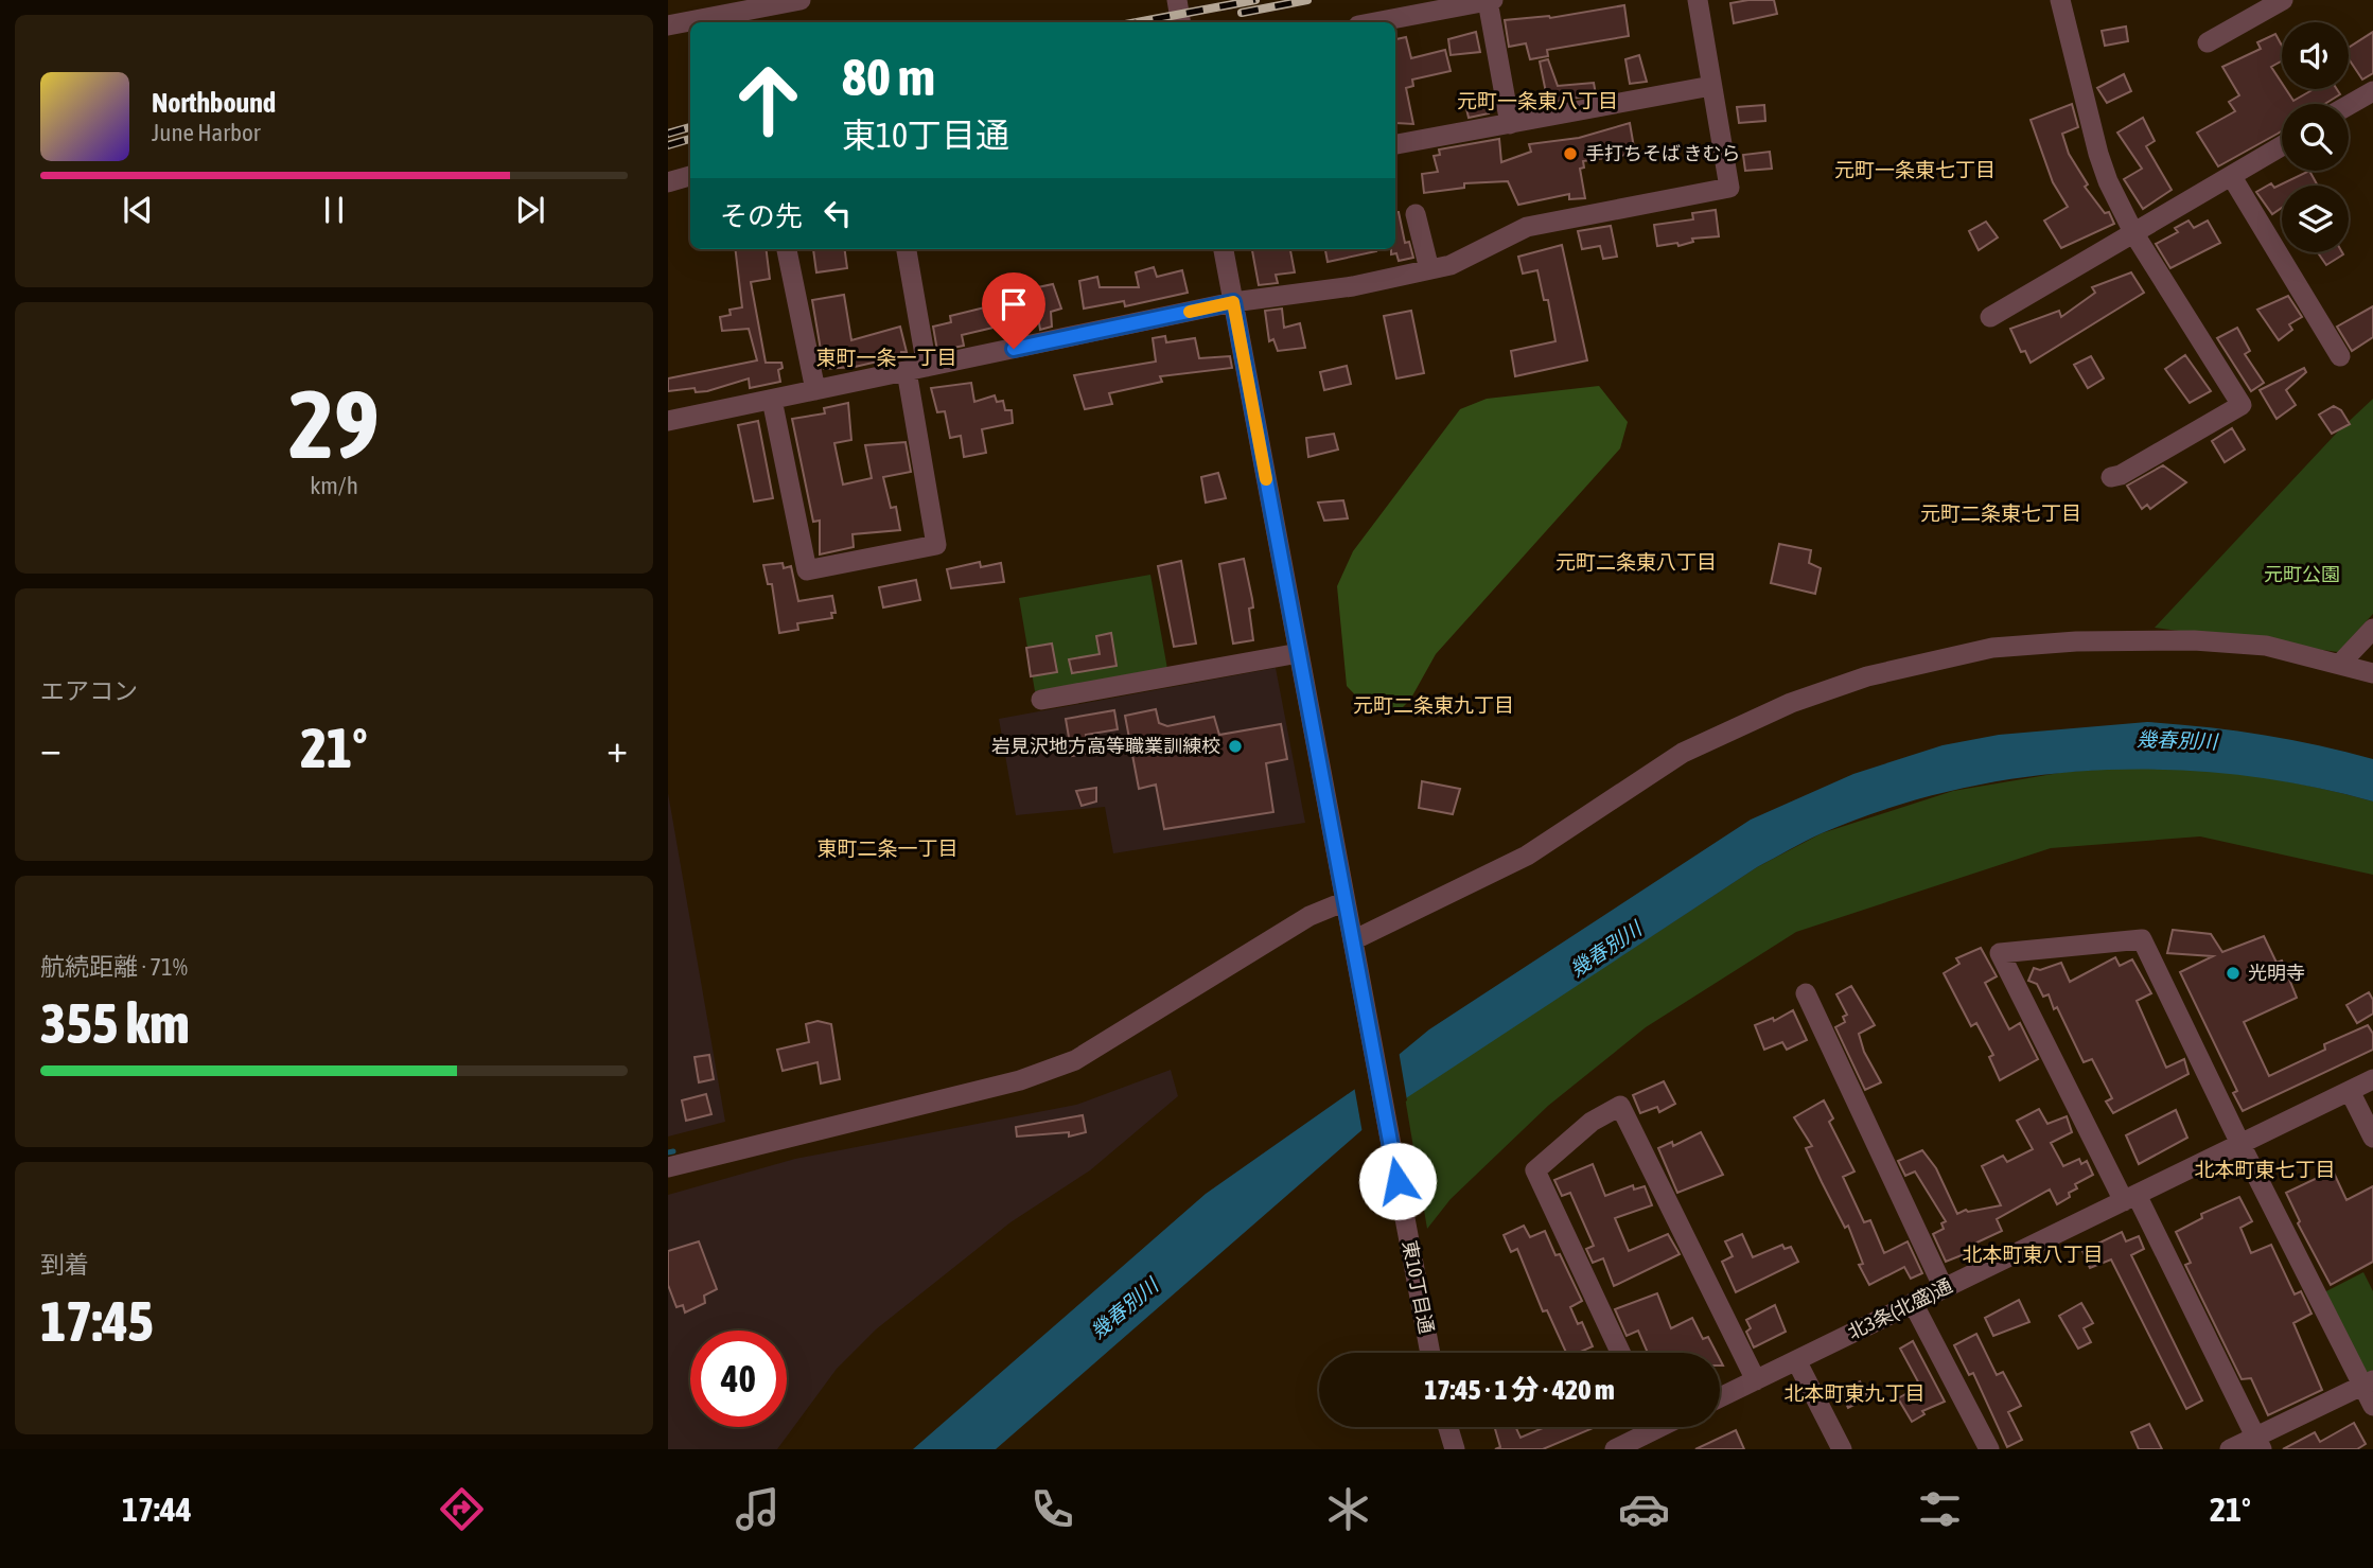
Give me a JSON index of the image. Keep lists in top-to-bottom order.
{
  "streets": {
    "street": ["東10丁目通", "北3条(北盛)通"]
  },
  "districts": [
    "元町一条東八丁目",
    "元町一条東七丁目",
    "東町一条一丁目",
    "元町二条東七丁目",
    "元町二条東八丁目",
    "元町二条東九丁目",
    "東町二条一丁目",
    "北本町東七丁目",
    "北本町東八丁目",
    "北本町東九丁目"
  ],
  "water": ["幾春別川"],
  "parks": ["元町公園"],
  "places": ["手打ちそば きむら", "岩見沢地方高等職業訓練校", "光明寺"],
  "page": {
    "turn": ["80 m", "東10丁目通"],
    "song": ["Northbound", "June Harbor"],
    "then": "その先",
    "tile": [
      ["29", "km/h"],
      "エアコン",
      ["航続距離 · 71%", "355 km"],
      ["到着", "17:45"]
    ],
    "heat": ["−", "21°", "+"],
    "limit": "40",
    "trip": "17:45 · 1 分 · 420 m",
    "tabs": ["17:44", "21°"]
  }
}
